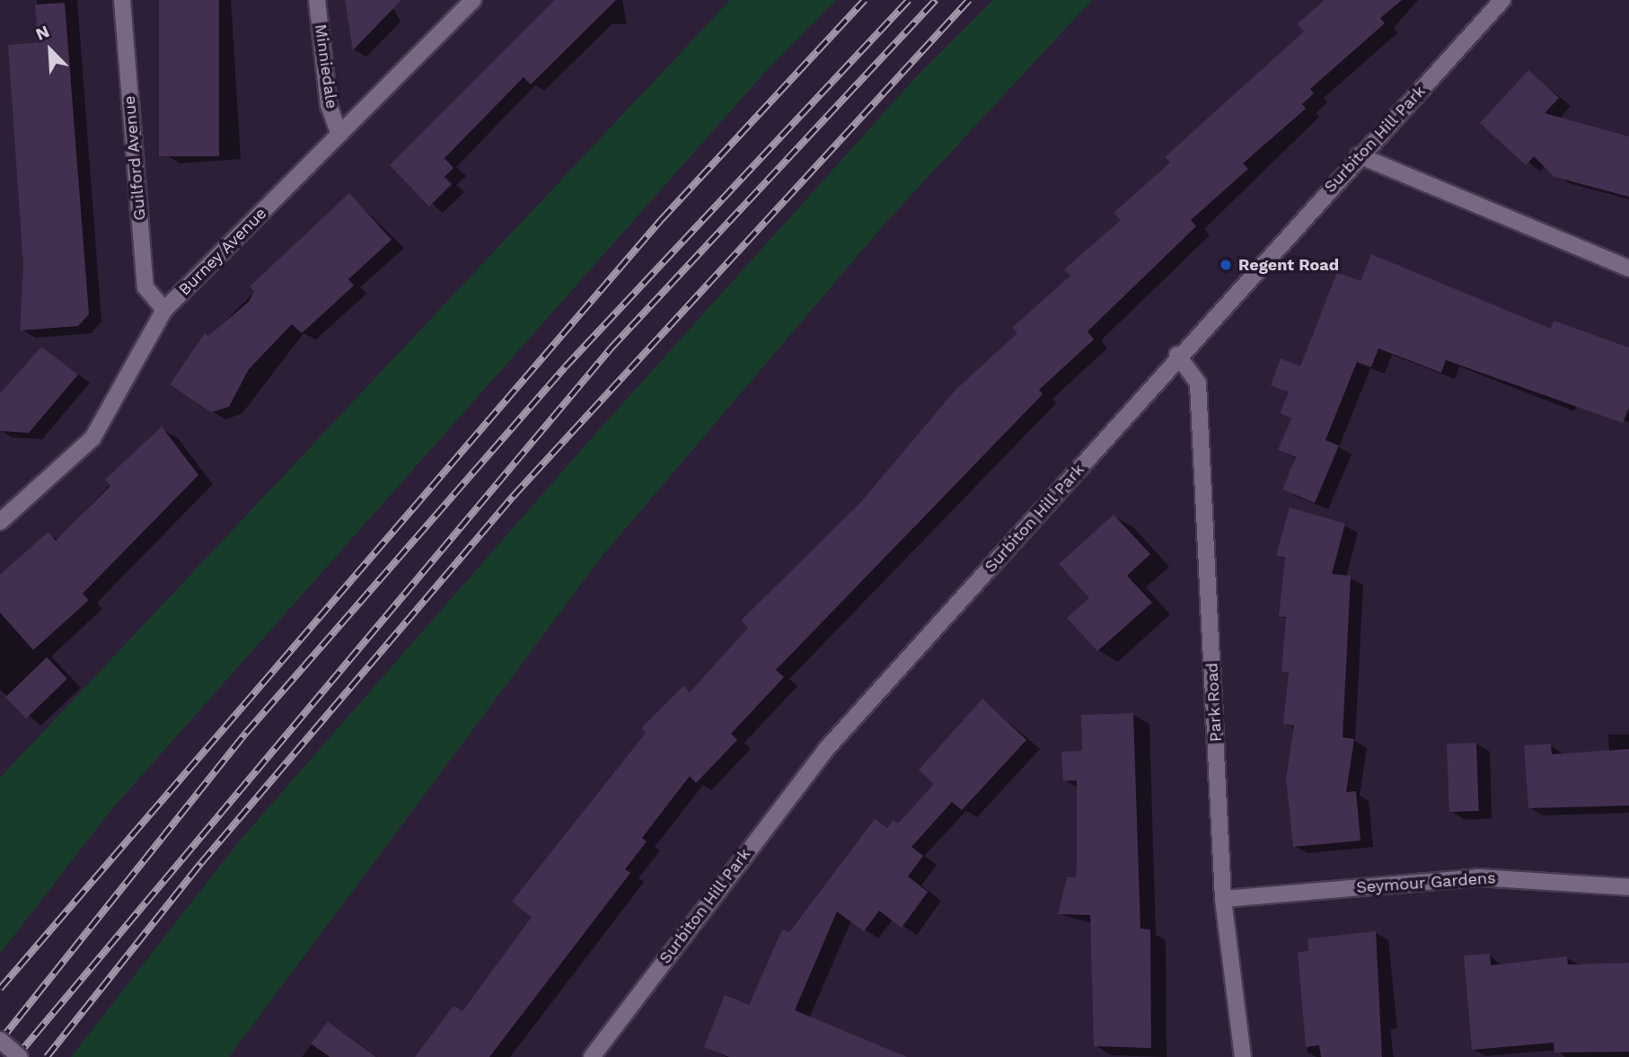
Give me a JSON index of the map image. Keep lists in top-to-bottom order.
{
  "streets": {
    "street": [
      "Minniedale",
      "Surbiton Hill Park",
      "Guilford Avenue",
      "Burney Avenue",
      "Park Road",
      "Seymour Gardens"
    ]
  },
  "crossings": [
    ["Minniedale", "Burney Avenue"],
    ["Surbiton Hill Park", "Park Road"],
    ["Guilford Avenue", "Burney Avenue"],
    ["Park Road", "Seymour Gardens"]
  ],
  "places": ["Regent Road"],
  "north": "top left"
}
